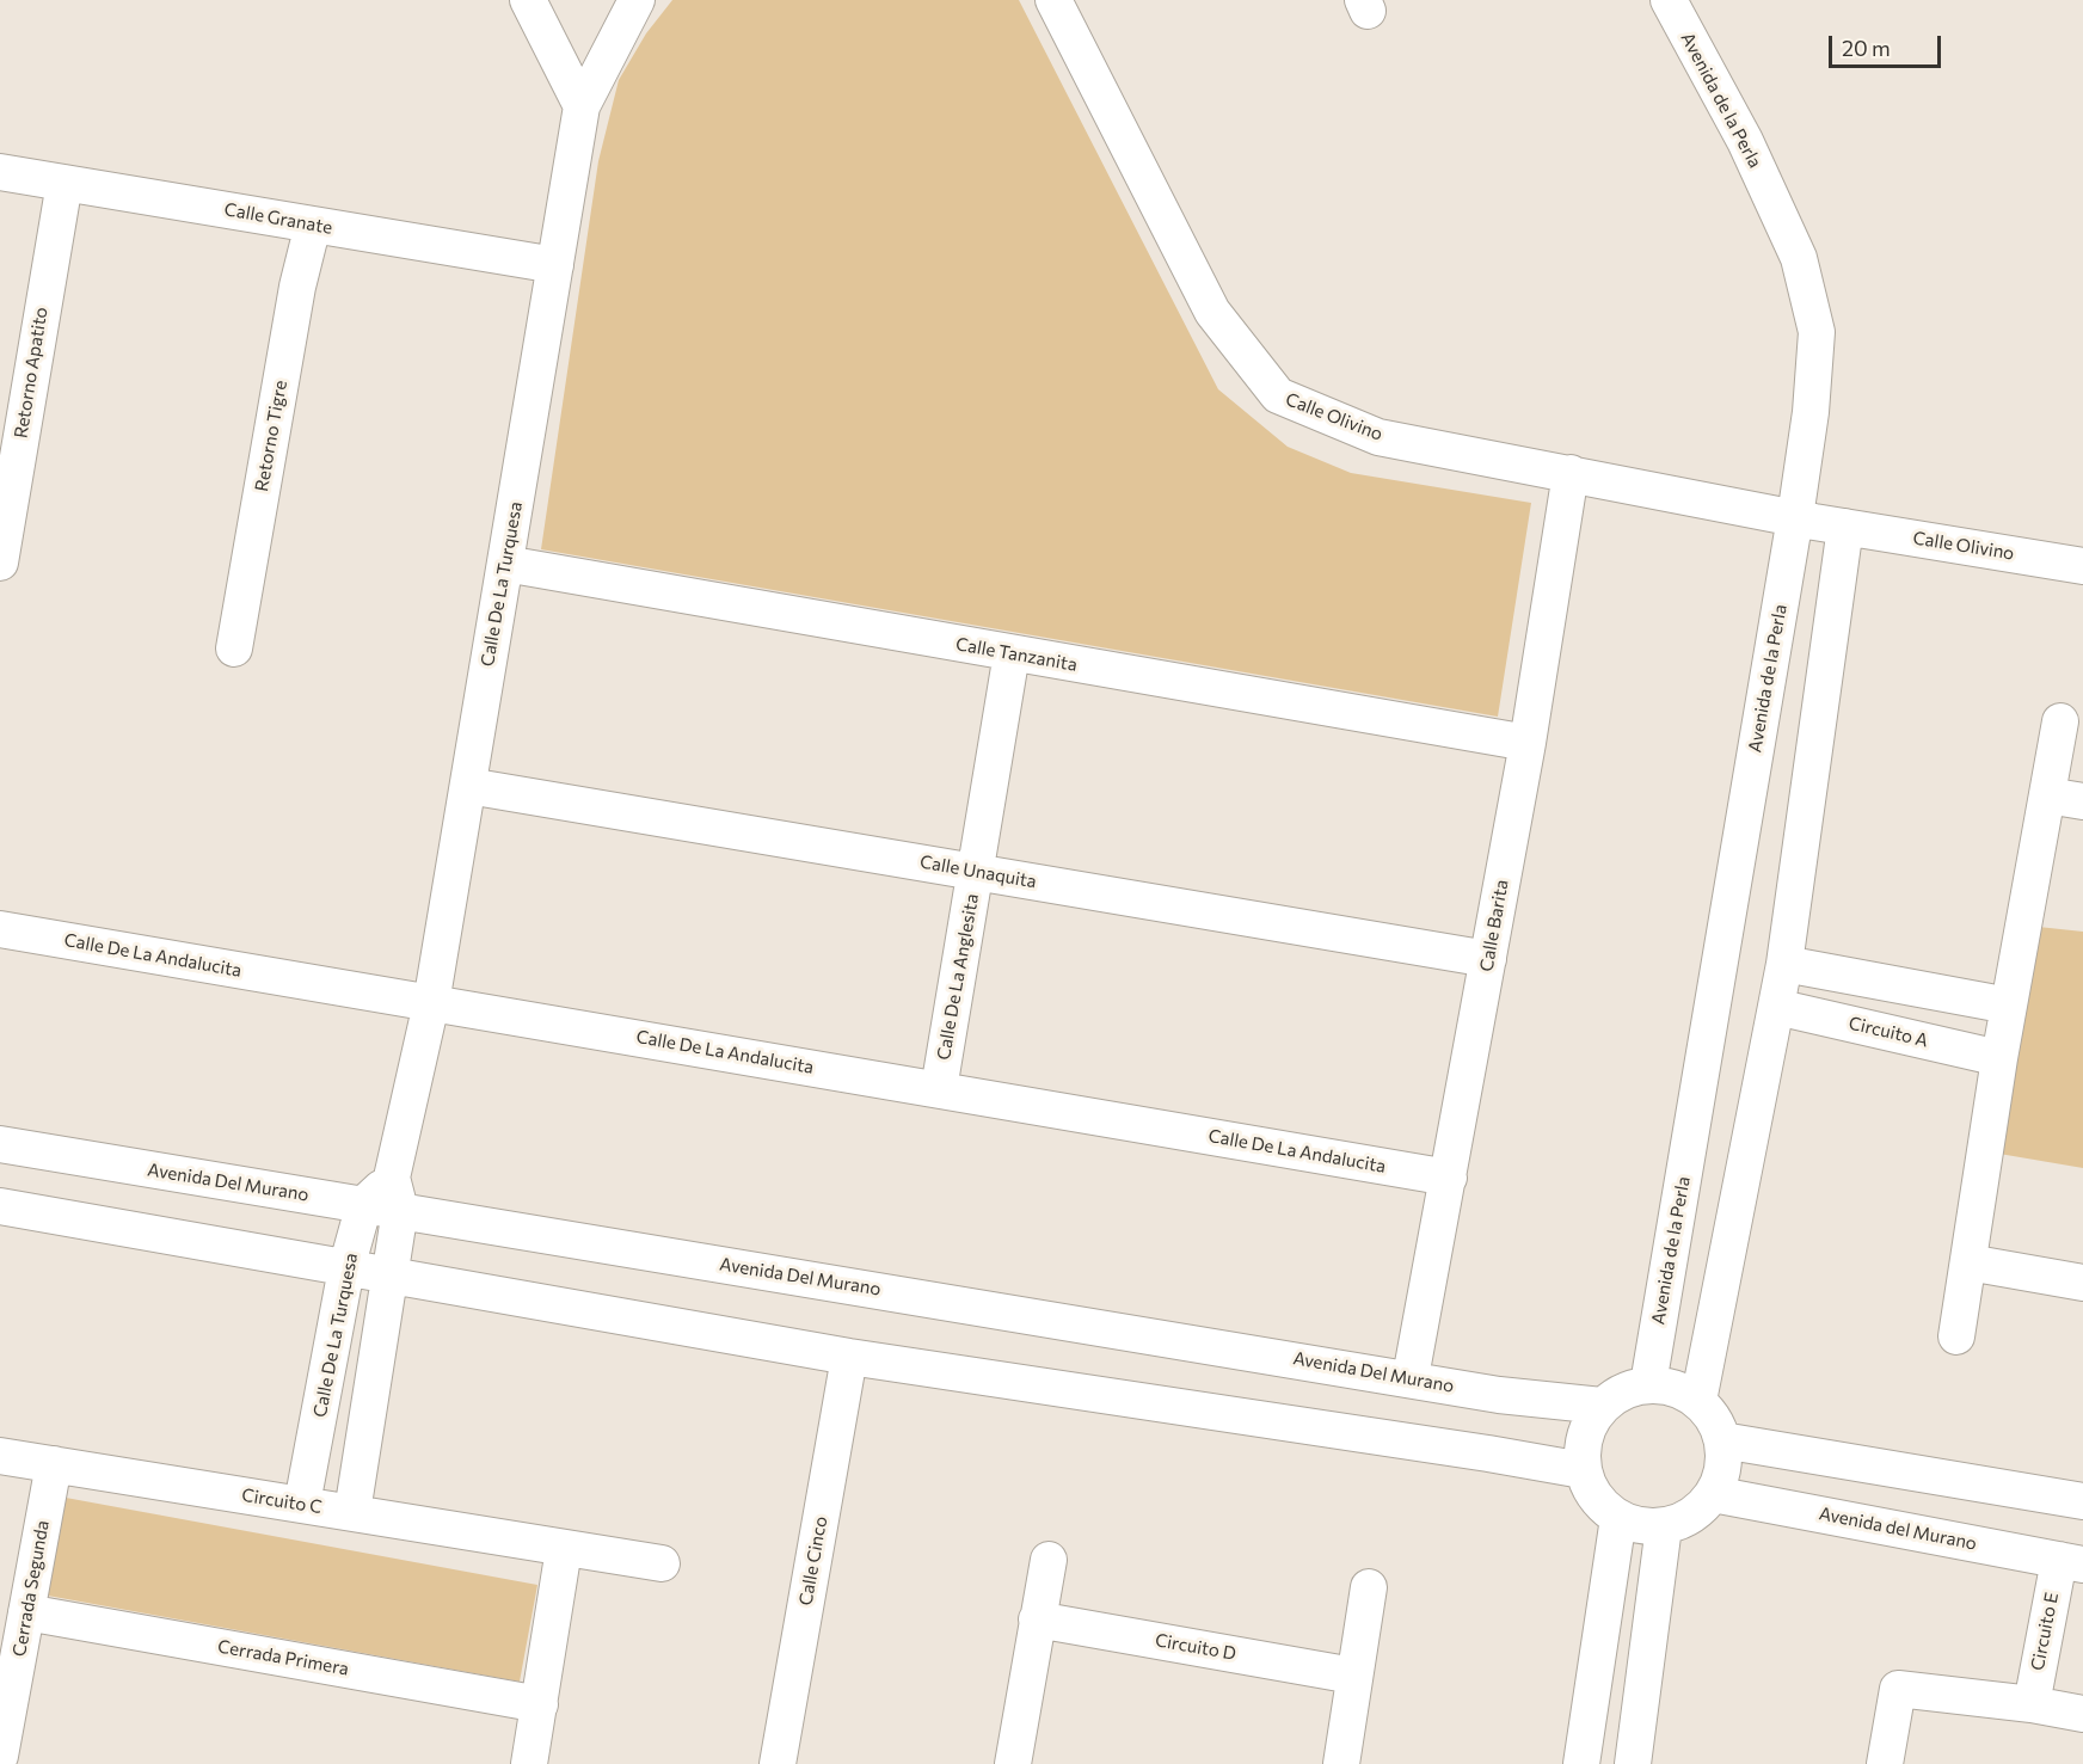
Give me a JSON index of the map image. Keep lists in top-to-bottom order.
{
  "streets": {
    "street": [
      "Avenida de la Perla",
      "Calle Granate",
      "Retorno Apatito",
      "Calle Olivino",
      "Retorno Tigre",
      "Calle De La Turquesa",
      "Calle Tanzanita",
      "Calle Unaquita",
      "Calle Barita",
      "Calle De La Andalucita",
      "Calle De La Anglesita",
      "Circuito A",
      "Avenida Del Murano",
      "Circuito C",
      "Avenida del Murano",
      "Calle Cinco",
      "Cerrada Segunda",
      "Circuito E",
      "Circuito D",
      "Cerrada Primera"
    ]
  },
  "crossings": [
    ["Avenida de la Perla", "Calle Olivino"],
    ["Avenida de la Perla", "Circuito A"],
    ["Avenida de la Perla", "Avenida Del Murano"],
    ["Avenida de la Perla", "Avenida del Murano"],
    ["Calle Granate", "Retorno Apatito"],
    ["Calle Granate", "Retorno Tigre"],
    ["Calle Granate", "Calle De La Turquesa"],
    ["Calle Olivino", "Calle Barita"],
    ["Calle De La Turquesa", "Calle Tanzanita"],
    ["Calle De La Turquesa", "Calle Unaquita"],
    ["Calle De La Turquesa", "Calle De La Andalucita"],
    ["Calle De La Turquesa", "Avenida Del Murano"],
    ["Calle De La Turquesa", "Circuito C"],
    ["Calle Tanzanita", "Calle Barita"],
    ["Calle Tanzanita", "Calle De La Anglesita"],
    ["Calle Unaquita", "Calle Barita"],
    ["Calle Unaquita", "Calle De La Anglesita"],
    ["Calle Barita", "Calle De La Andalucita"],
    ["Calle Barita", "Avenida Del Murano"],
    ["Calle De La Andalucita", "Calle De La Anglesita"],
    ["Avenida Del Murano", "Avenida del Murano"],
    ["Circuito C", "Cerrada Segunda"],
    ["Avenida del Murano", "Circuito E"],
    ["Cerrada Segunda", "Cerrada Primera"]
  ],
  "scale_bar": "20 m"
}
